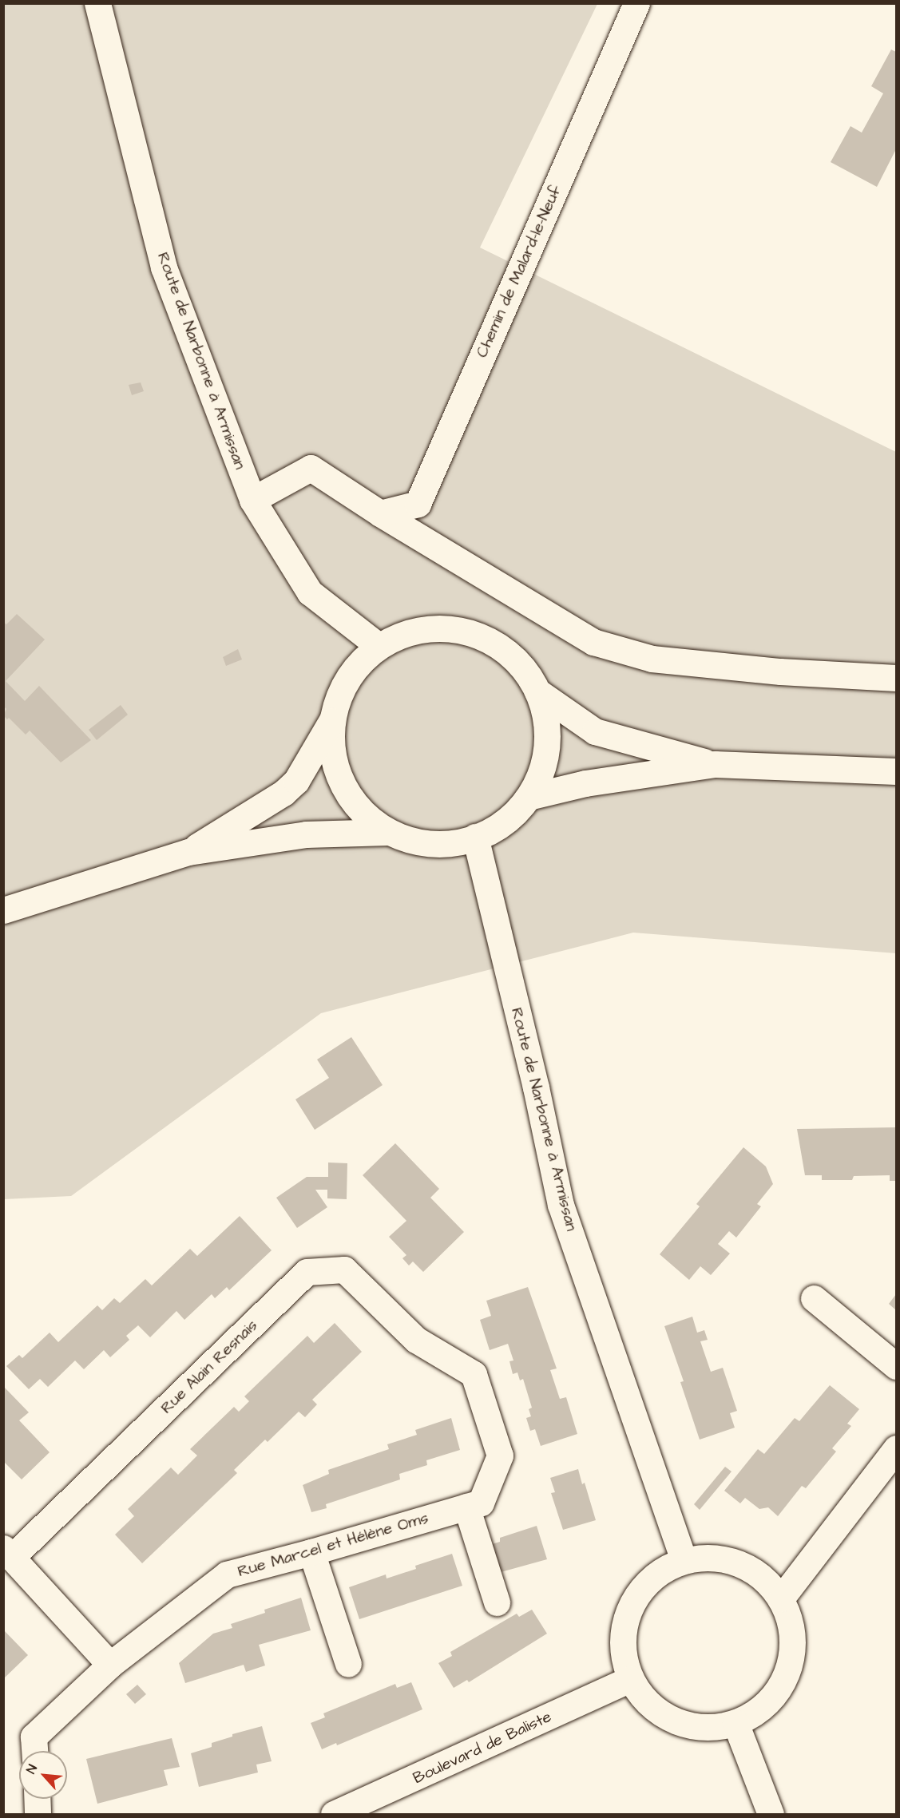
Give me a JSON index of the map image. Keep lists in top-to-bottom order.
{
  "streets": {
    "street": [
      "Chemin de Malard-le-Neuf",
      "Route de Narbonne à Armissan",
      "Rue Alain Resnais",
      "Rue Marcel et Hélène Oms",
      "Boulevard de Baliste"
    ]
  },
  "crossings": [
    ["Route de Narbonne à Armissan", "Boulevard de Baliste"],
    ["Rue Alain Resnais", "Rue Marcel et Hélène Oms"]
  ],
  "north": "top left"
}
